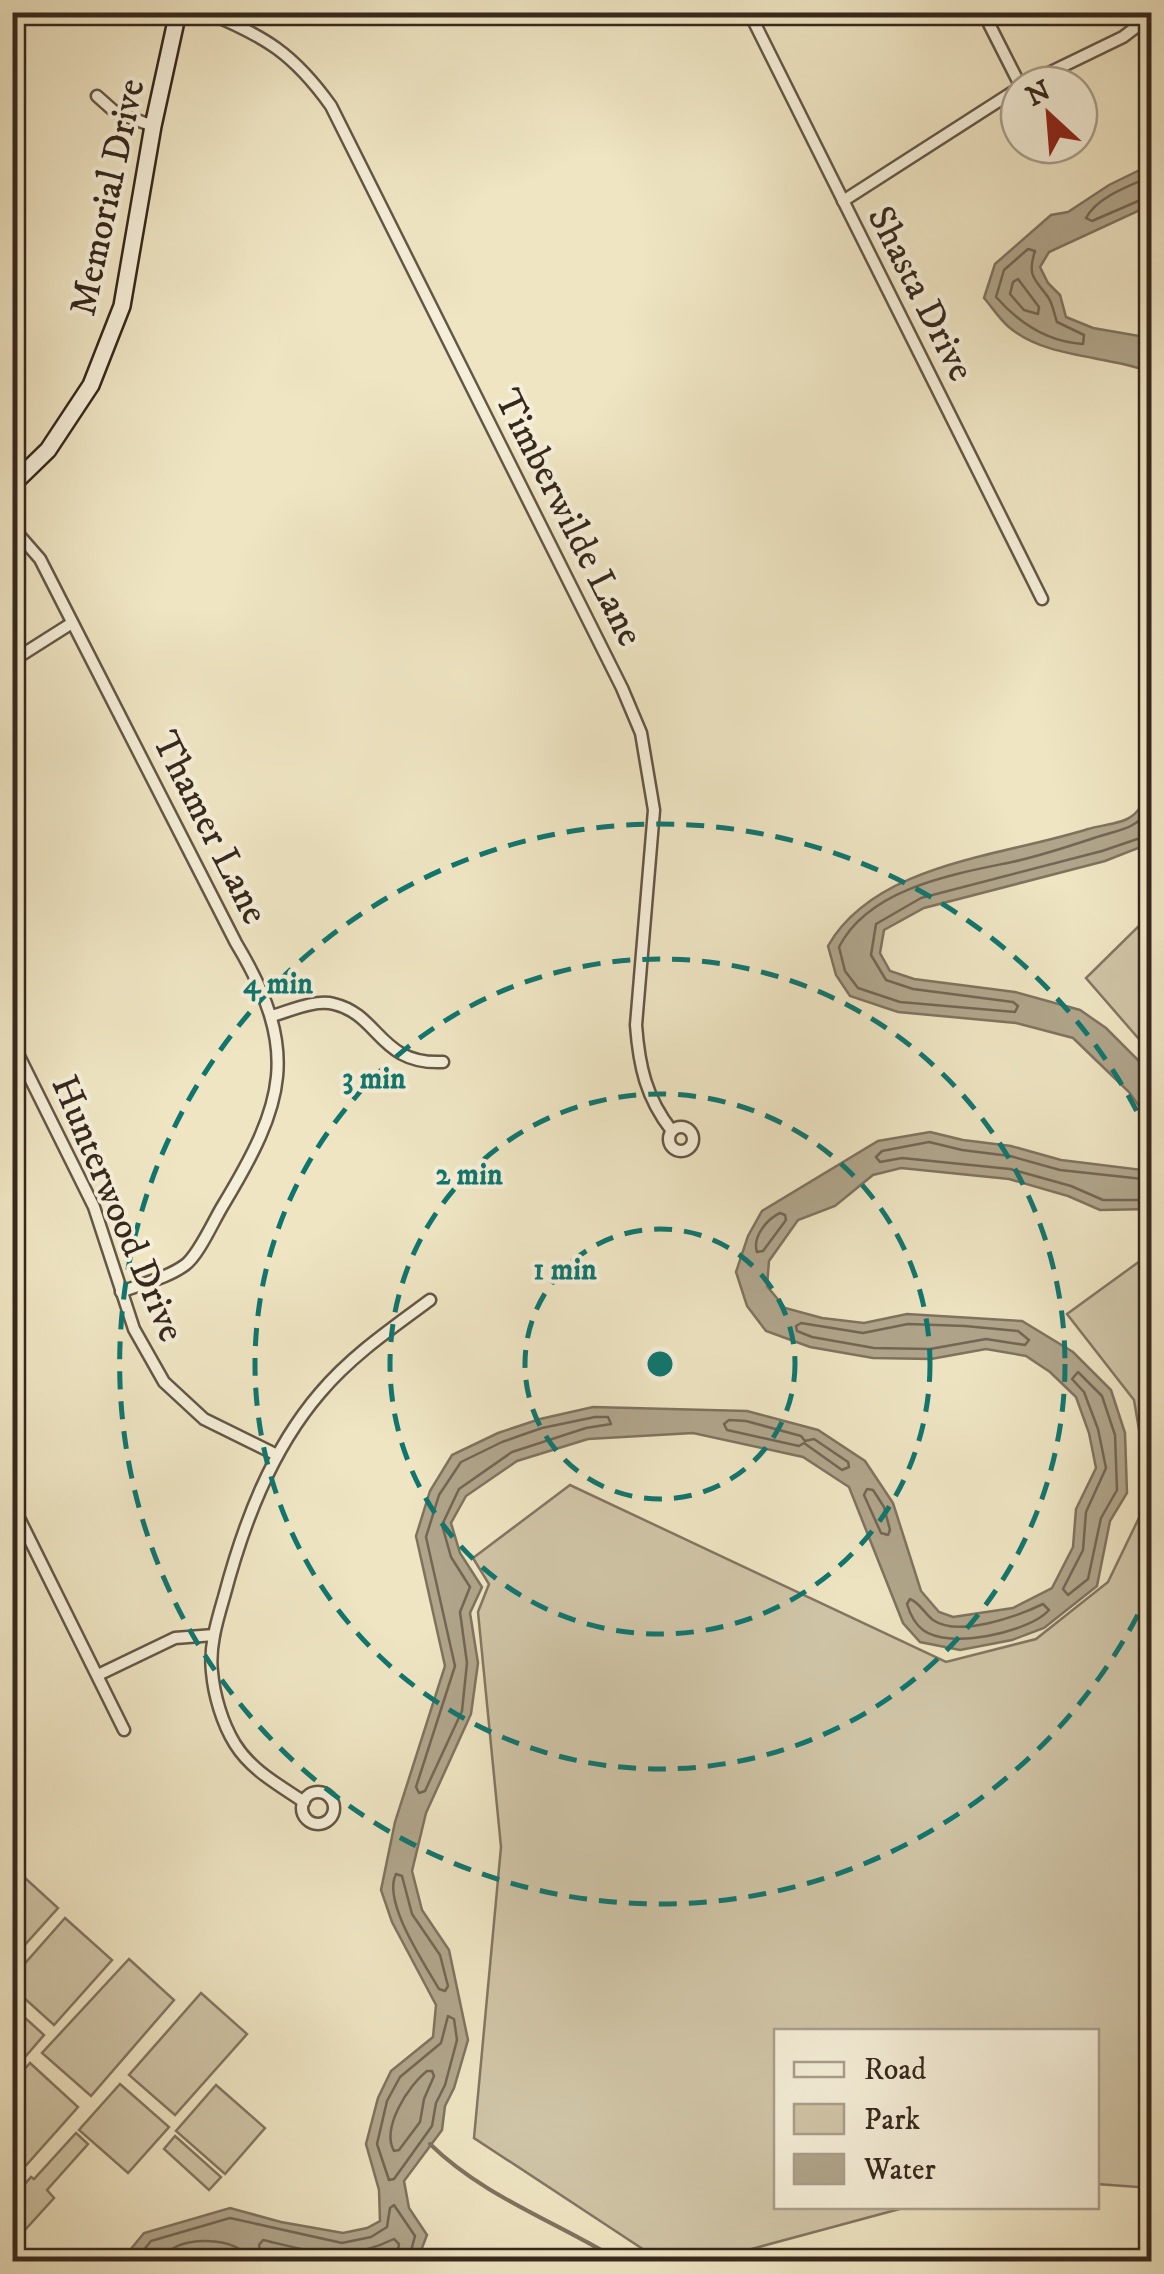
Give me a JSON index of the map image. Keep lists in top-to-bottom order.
{
  "streets": {
    "street": [
      "Memorial Drive",
      "Shasta Drive",
      "Timberwilde Lane",
      "Thamer Lane",
      "Hunterwood Drive"
    ]
  },
  "crossings": [
    ["Thamer Lane", "Hunterwood Drive"]
  ],
  "legend": ["Road", "Park", "Water"],
  "north": "top left",
  "rings": [
    "4 min",
    "3 min",
    "2 min",
    "1 min"
  ]
}
